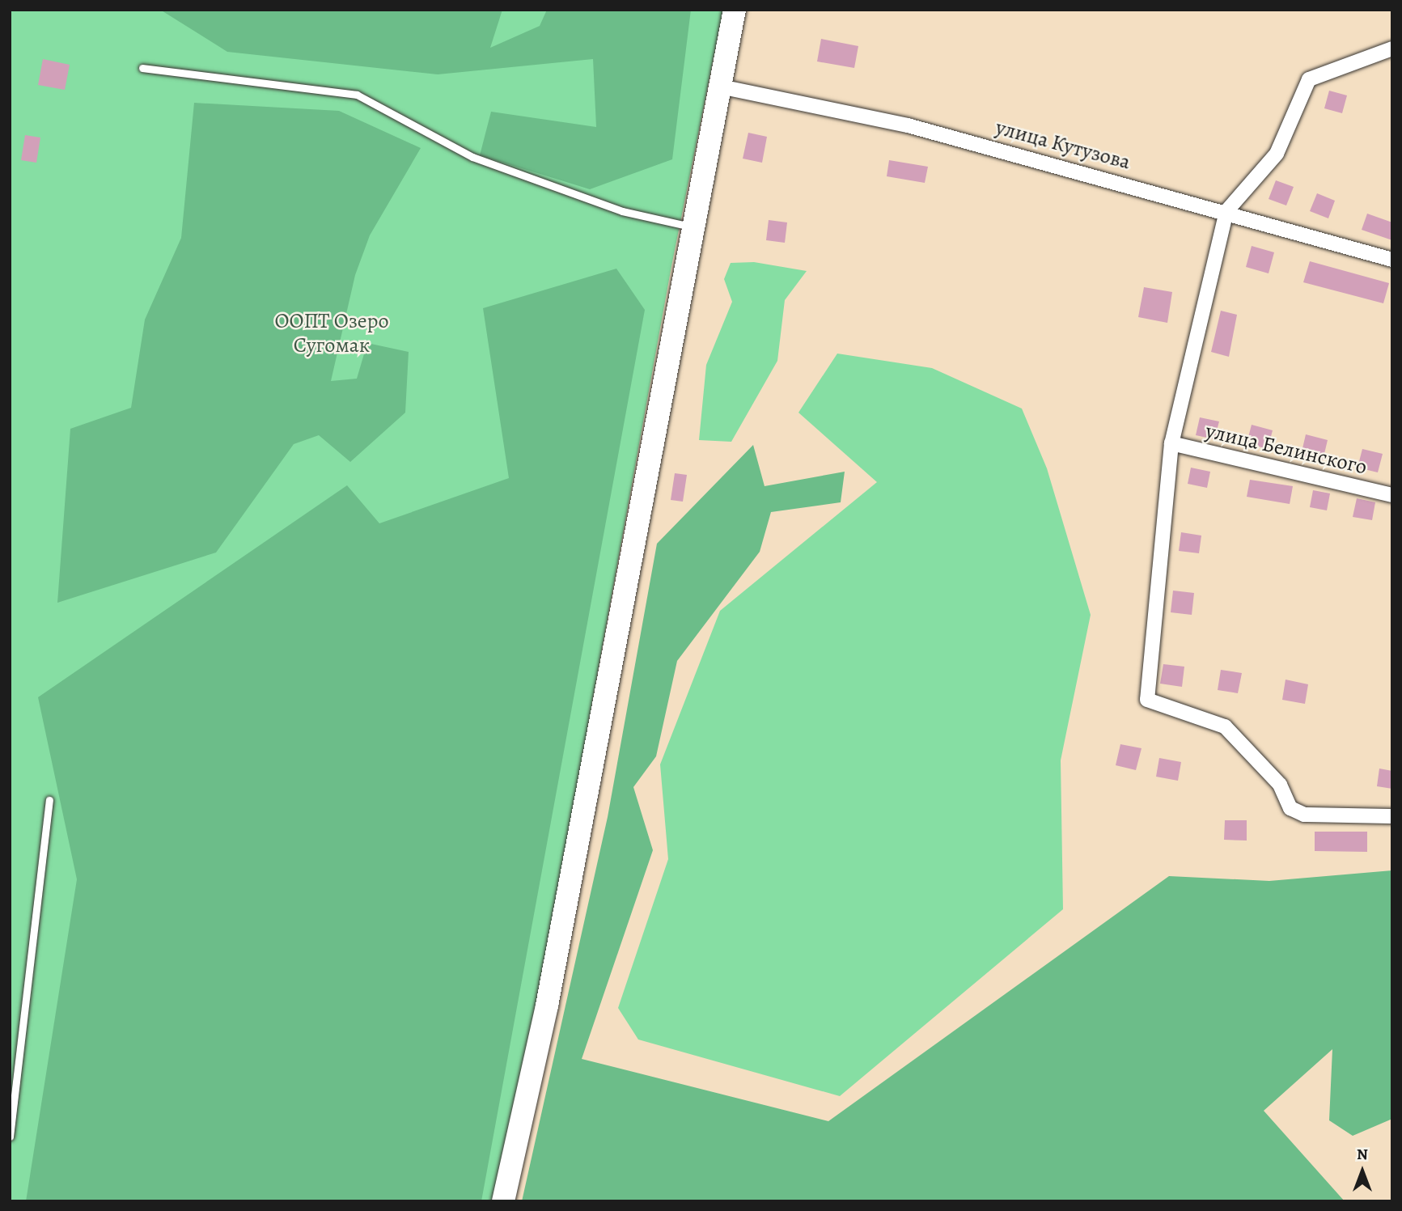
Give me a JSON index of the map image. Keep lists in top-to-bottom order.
{
  "streets": {
    "street": ["улица Кутузова", "улица Белинского"]
  },
  "parks": ["ООПТ Озеро Сугомак"],
  "north": "top"
}
